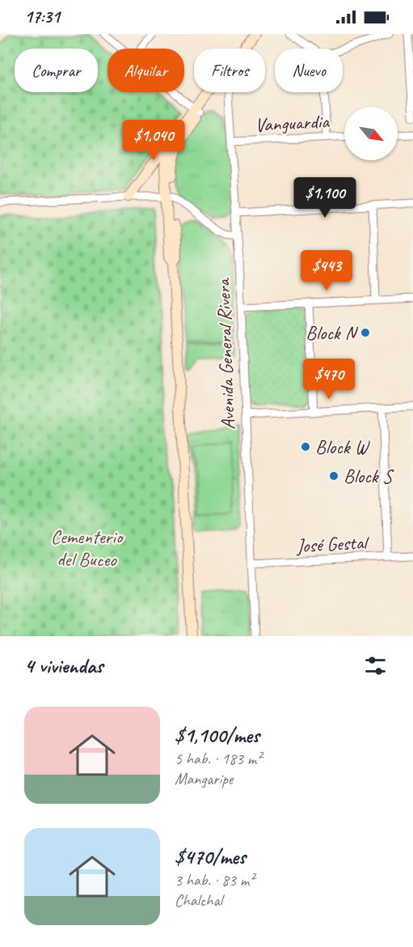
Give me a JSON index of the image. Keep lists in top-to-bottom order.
{
  "streets": {
    "street": ["Vanguardia", "Avenida General Rivera", "José Gestal"]
  },
  "crossings": [
    ["Vanguardia", "Avenida General Rivera"],
    ["Avenida General Rivera", "José Gestal"]
  ],
  "parks": ["Cementerio del Buceo"],
  "places": ["Block N", "Block W", "Block S"],
  "north": "bottom right",
  "page": {
    "status": "17:31",
    "chip": [
      "Comprar",
      "Alquilar",
      "Filtros",
      "Nuevo"
    ],
    "price": [
      "$1,040",
      "$1,100",
      "$443",
      "$470"
    ],
    "heading": "4 viviendas",
    "list": [
      {
        "name": "$1,100/mes",
        "note": "5 hab. · 183 m² · Mangaripe"
      },
      {
        "name": "$470/mes",
        "note": "3 hab. · 83 m² · Chalchal"
      }
    ]
  }
}
